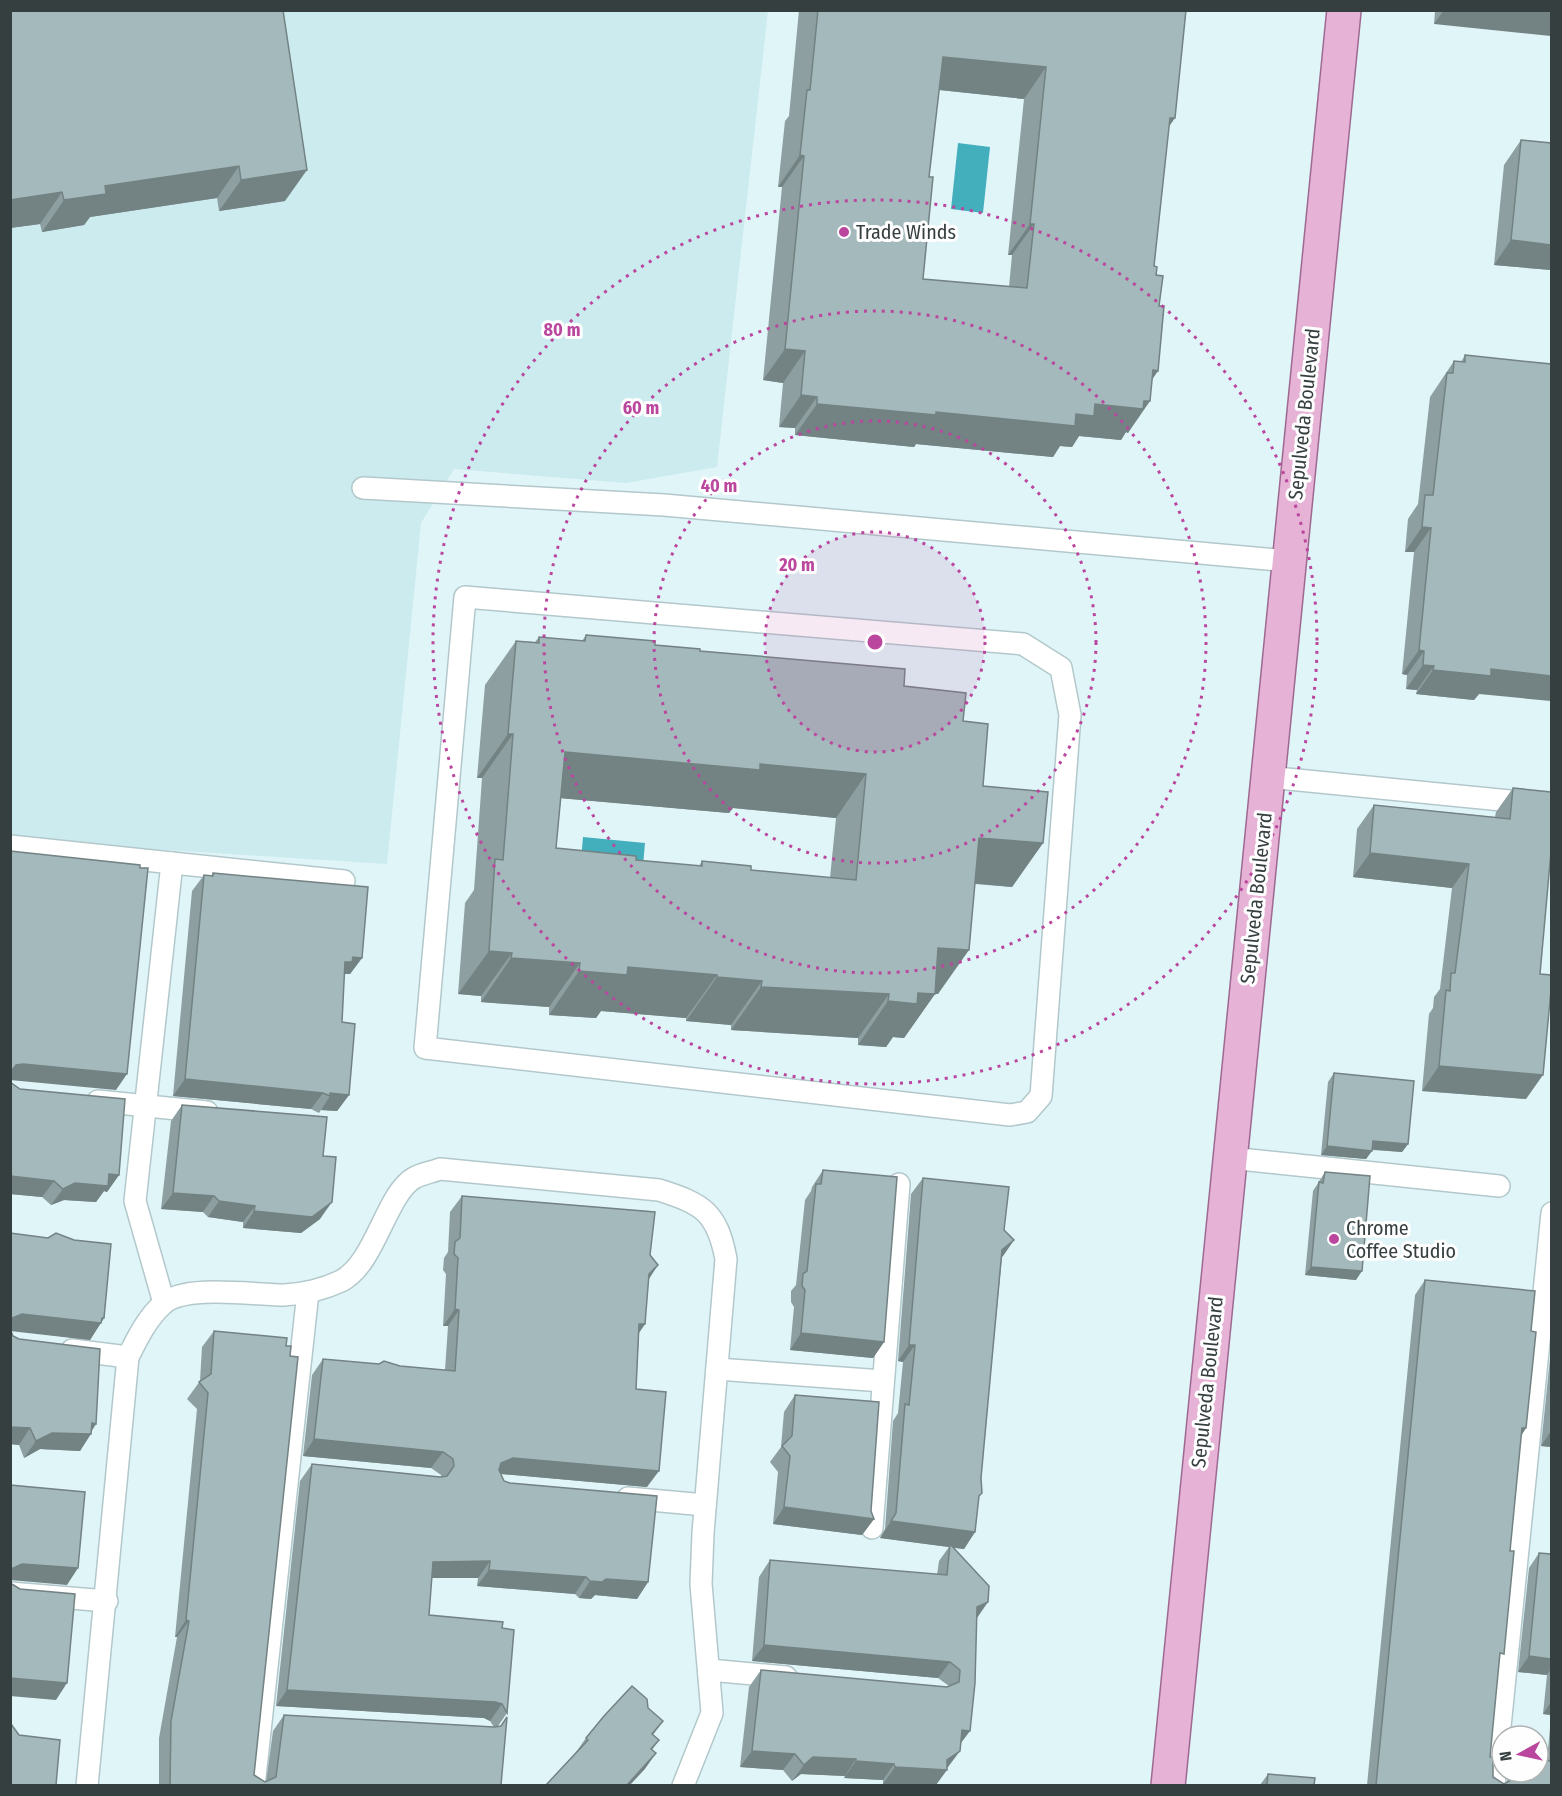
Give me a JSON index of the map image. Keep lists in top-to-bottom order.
{
  "streets": {
    "main road": ["Sepulveda Boulevard"]
  },
  "places": ["Trade Winds", "Chrome Coffee Studio"],
  "north": "left",
  "rings": [
    "80 m",
    "60 m",
    "40 m",
    "20 m"
  ]
}
